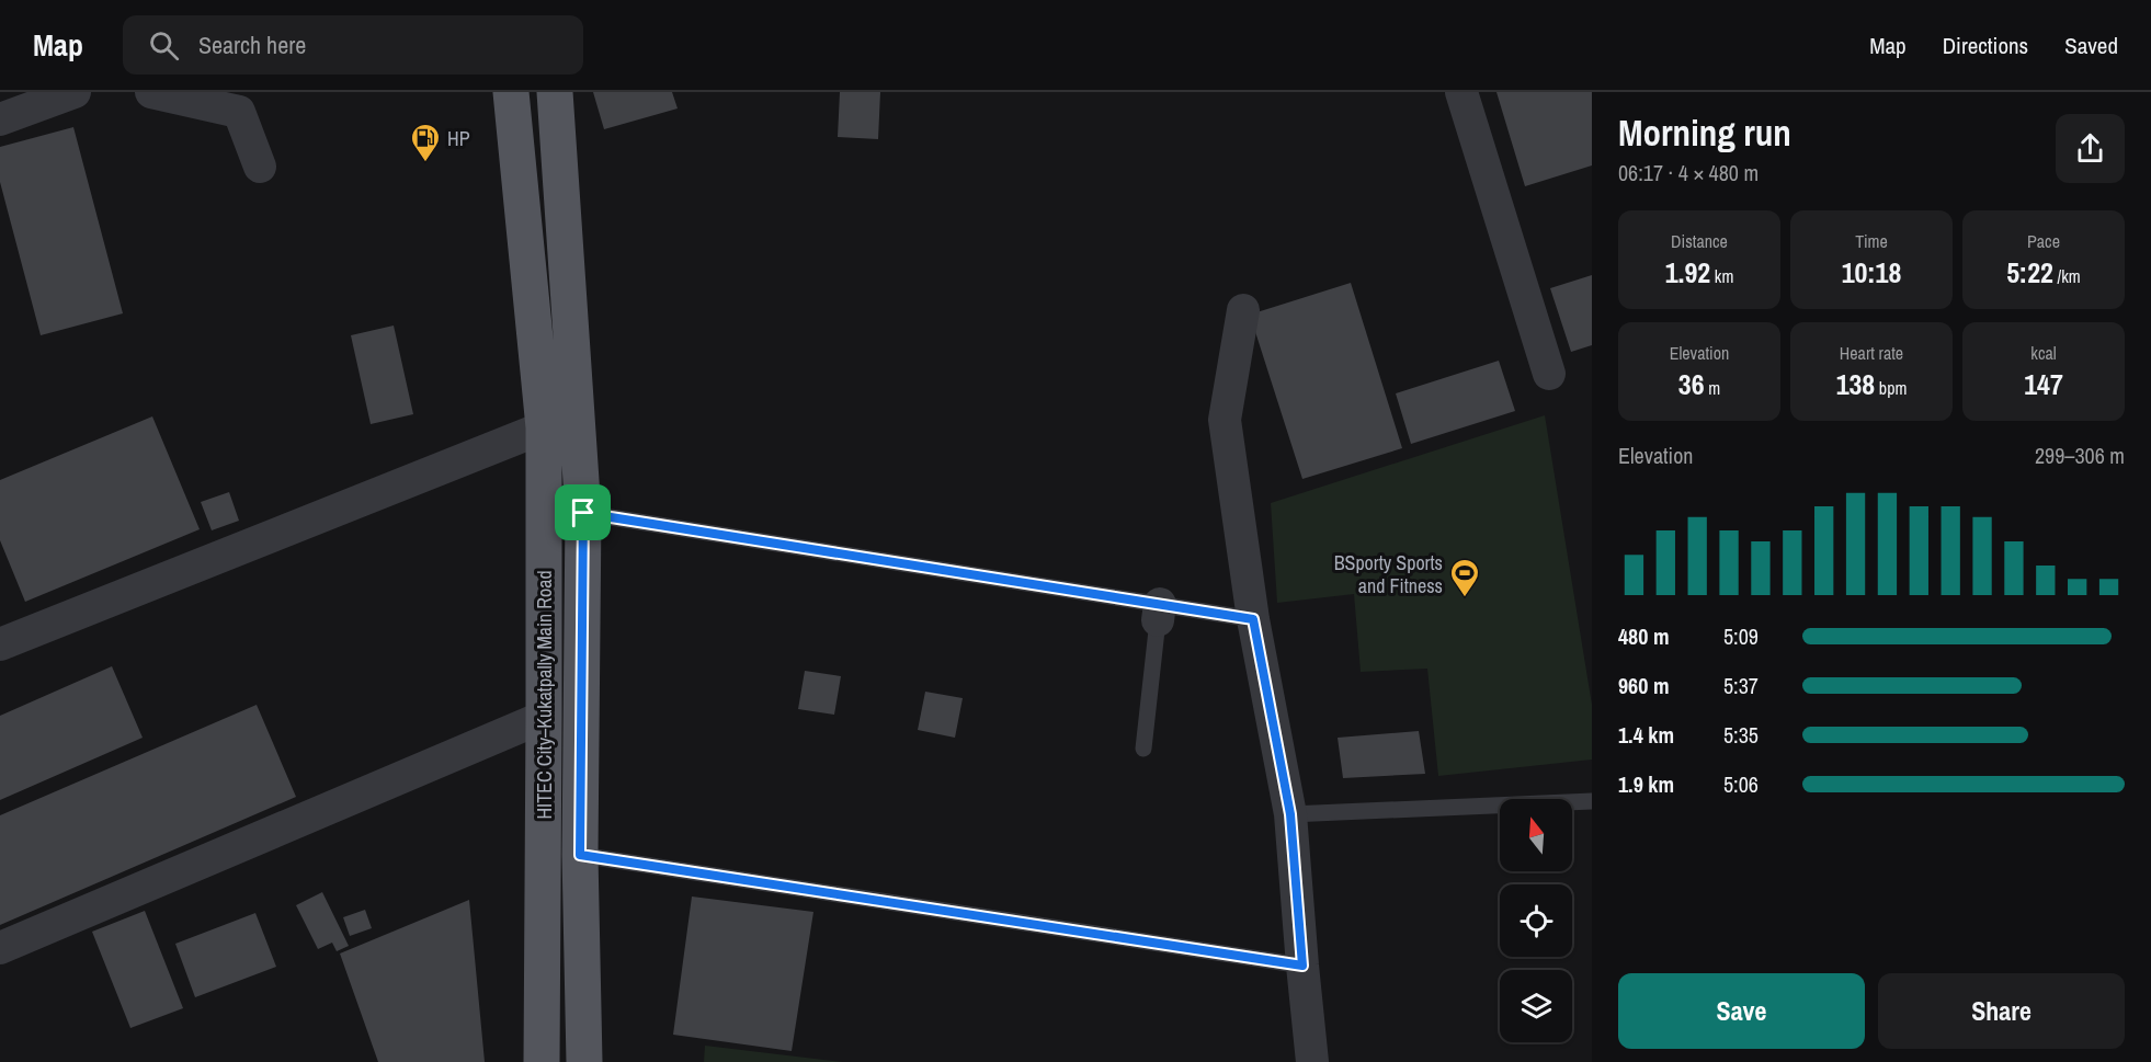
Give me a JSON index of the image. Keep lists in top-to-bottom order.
{
  "streets": {
    "main road": ["HITEC City–Kukatpally Main Road"]
  },
  "places": {
    "fuel station": ["HP"],
    "sports": ["BSporty Sports and Fitness"]
  },
  "north": "top",
  "page": {
    "header": "Map",
    "search": "Search here",
    "nav": ["Map", "Directions", "Saved"],
    "heading": ["Morning run", "06:17 · 4 × 480 m"],
    "stats": [
      ["Distance", "1.92 km"],
      ["Time", "10:18"],
      ["Pace", "5:22 /km"],
      ["Elevation", "36 m"],
      ["Heart rate", "138 bpm"],
      ["kcal", "147"]
    ],
    "chart": ["Elevation", "299–306 m"],
    "list": [
      {
        "name": "480 m",
        "note": "5:09"
      },
      {
        "name": "960 m",
        "note": "5:37"
      },
      {
        "name": "1.4 km",
        "note": "5:35"
      },
      {
        "name": "1.9 km",
        "note": "5:06"
      }
    ],
    "buttons": ["Save", "Share"]
  }
}
